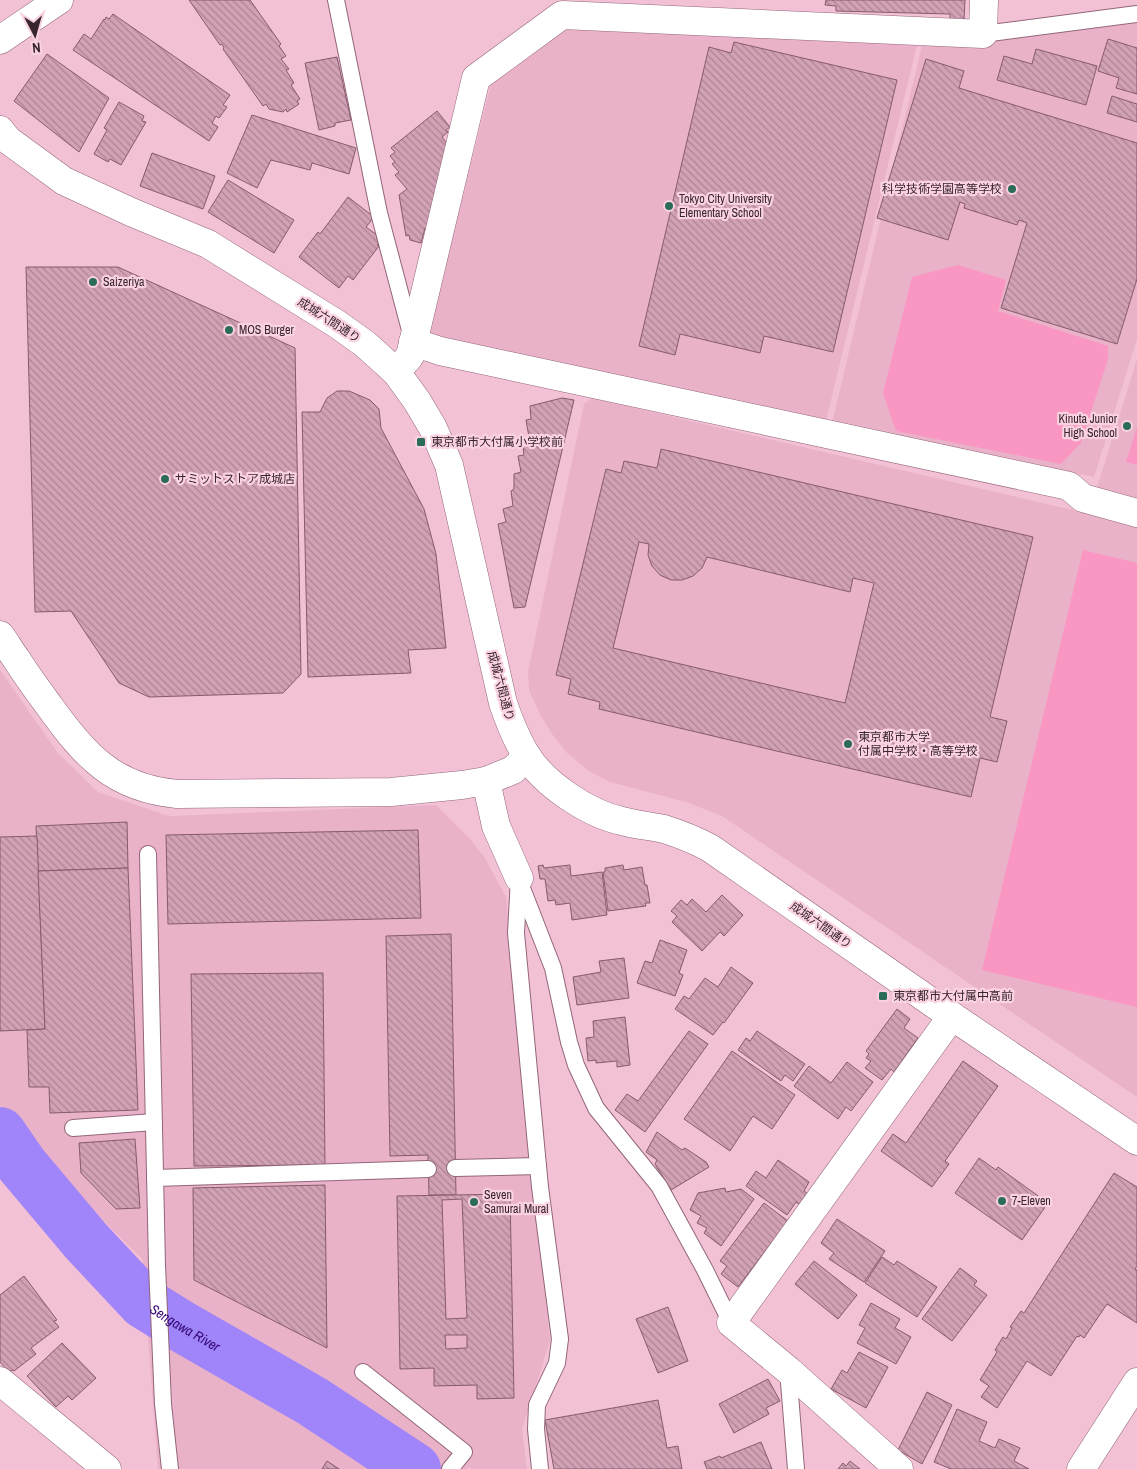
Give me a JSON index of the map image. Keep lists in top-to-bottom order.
{
  "streets": {
    "street": ["成城六間通り"]
  },
  "water": ["Sengawa River"],
  "places": {
    "other": [
      "科学技術学園高等学校",
      "Tokyo City University Elementary School",
      "Saizeriya",
      "MOS Burger",
      "Kinuta Junior High School",
      "サミットストア成城店",
      "東京都市大学 付属中学校・高等学校",
      "7-Eleven",
      "Seven Samurai Mural"
    ],
    "transit": ["東京都市大付属小学校前", "東京都市大付属中高前"]
  },
  "north": "bottom"
}
